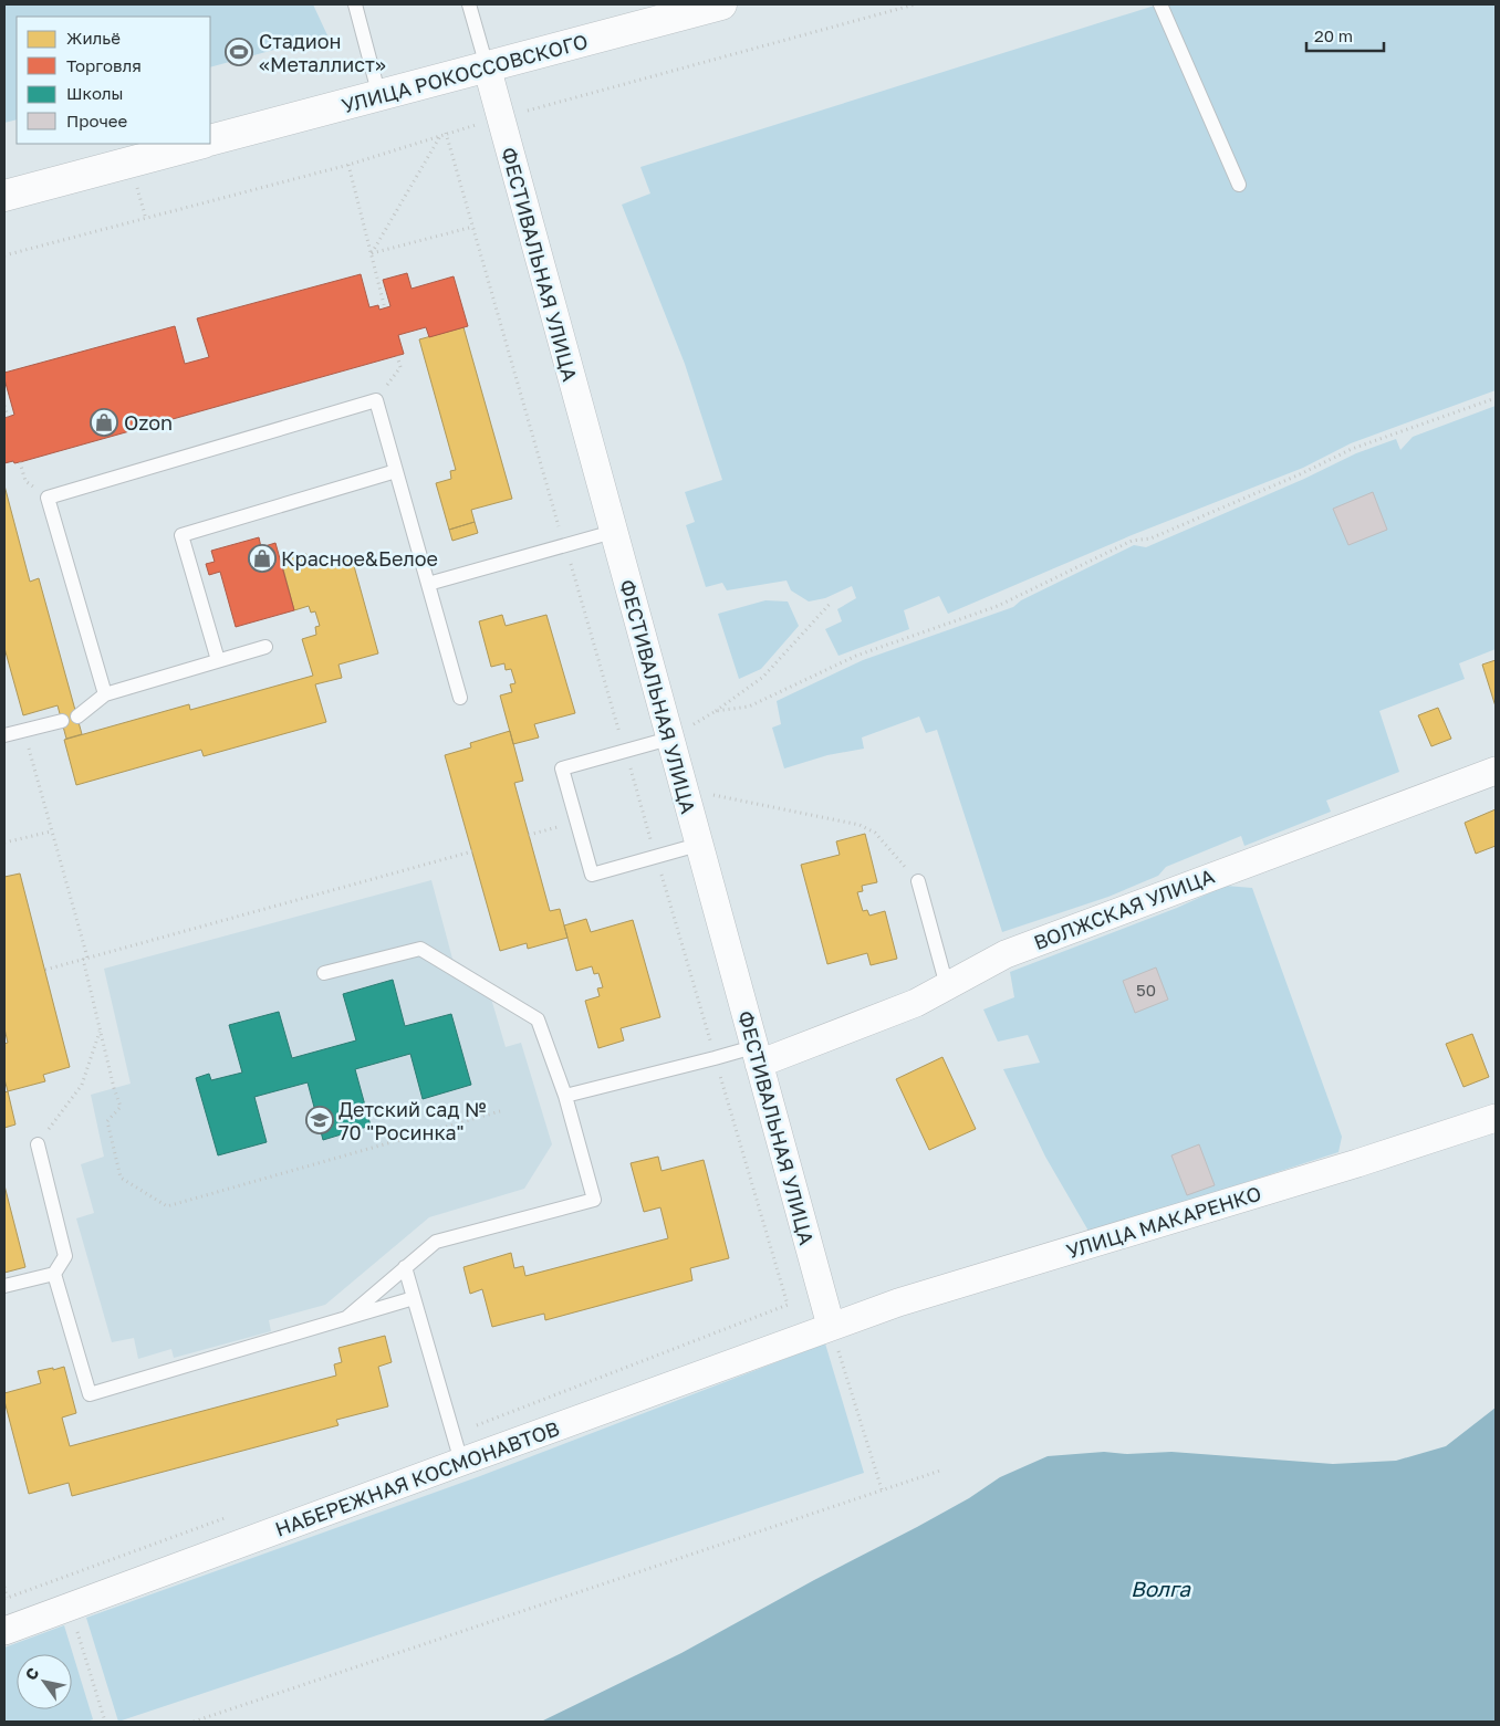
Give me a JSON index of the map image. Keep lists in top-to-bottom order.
{
  "streets": {
    "street": [
      "УЛИЦА РОКОССОВСКОГО",
      "ФЕСТИВАЛЬНАЯ УЛИЦА",
      "ВОЛЖСКАЯ УЛИЦА",
      "УЛИЦА МАКАРЕНКО",
      "НАБЕРЕЖНАЯ КОСМОНАВТОВ"
    ]
  },
  "crossings": [
    ["УЛИЦА РОКОССОВСКОГО", "ФЕСТИВАЛЬНАЯ УЛИЦА"],
    ["ФЕСТИВАЛЬНАЯ УЛИЦА", "ВОЛЖСКАЯ УЛИЦА"],
    ["ФЕСТИВАЛЬНАЯ УЛИЦА", "УЛИЦА МАКАРЕНКО"],
    ["ФЕСТИВАЛЬНАЯ УЛИЦА", "НАБЕРЕЖНАЯ КОСМОНАВТОВ"],
    ["УЛИЦА МАКАРЕНКО", "НАБЕРЕЖНАЯ КОСМОНАВТОВ"]
  ],
  "water": ["Волга"],
  "places": {
    "sports": ["Стадион «Металлист»"],
    "shop": ["Ozon", "Красное&Белое"],
    "school or university": ["Детский сад № 70 \"Росинка\""]
  },
  "house_numbers": ["50"],
  "legend": [
    "Жильё",
    "Торговля",
    "Школы",
    "Прочее"
  ],
  "scale_bar": "20 m",
  "north": "top left"
}
